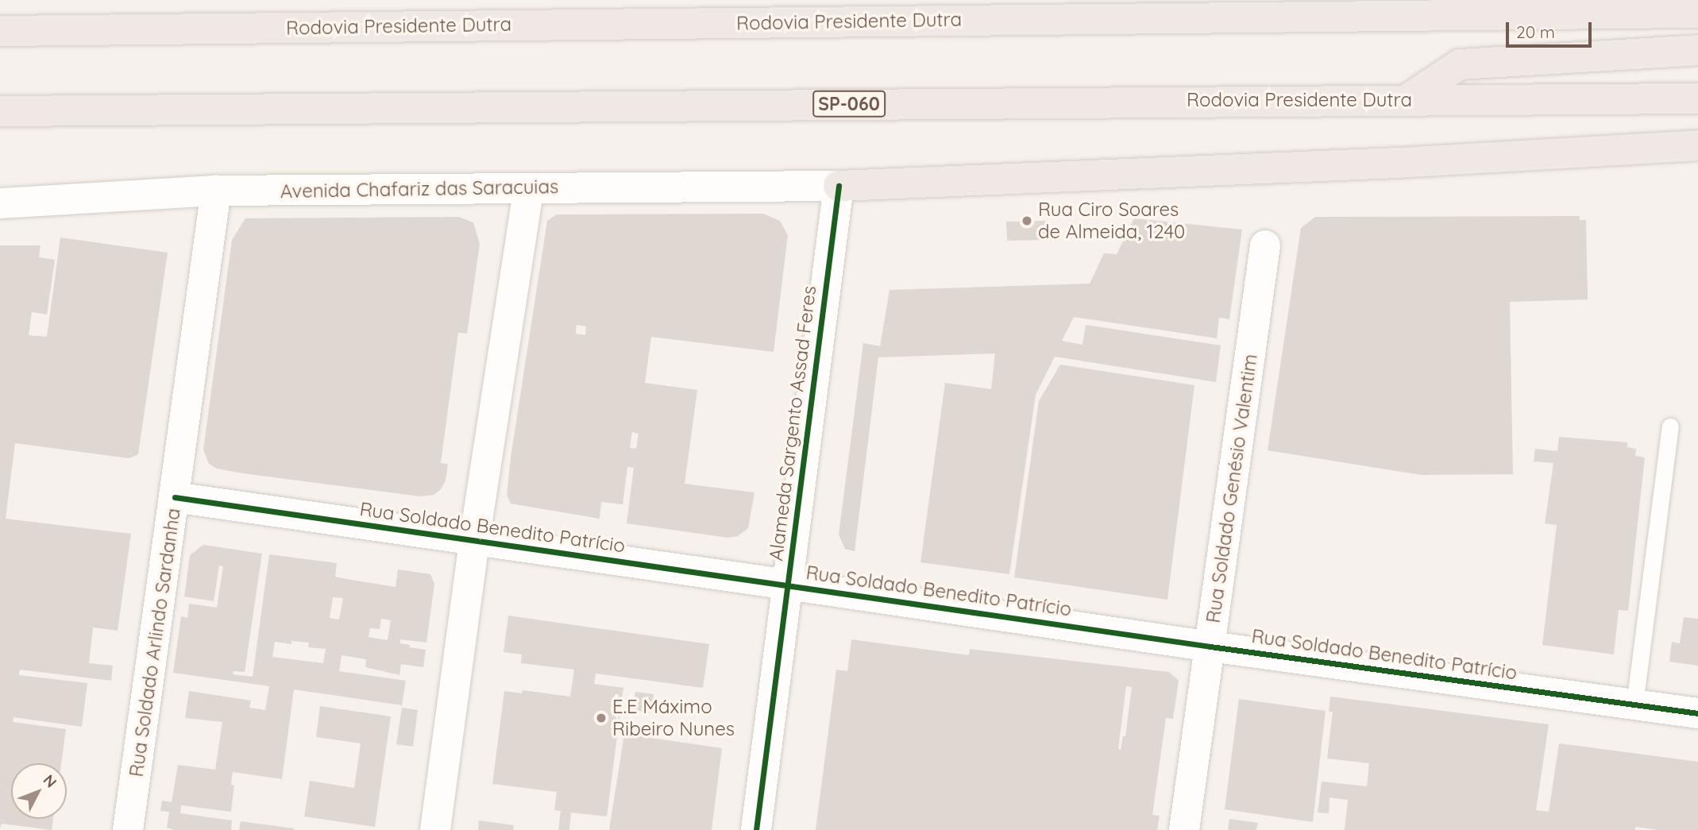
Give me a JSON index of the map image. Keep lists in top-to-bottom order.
{
  "streets": {
    "highway": ["Rodovia Presidente Dutra", "SP-060"],
    "street": [
      "Avenida Chafariz das Saracuias",
      "Alameda Sargento Assad Feres",
      "Rua Soldado Genésio Valentim",
      "Rua Soldado Benedito Patrício",
      "Rua Soldado Arlindo Sardanha"
    ]
  },
  "crossings": [
    ["Avenida Chafariz das Saracuias", "Alameda Sargento Assad Feres"],
    ["Avenida Chafariz das Saracuias", "Rua Soldado Arlindo Sardanha"],
    ["Alameda Sargento Assad Feres", "Rua Soldado Benedito Patrício"],
    ["Rua Soldado Genésio Valentim", "Rua Soldado Benedito Patrício"],
    ["Rua Soldado Benedito Patrício", "Rua Soldado Arlindo Sardanha"]
  ],
  "places": ["Rua Ciro Soares de Almeida, 1240", "E.E Máximo Ribeiro Nunes"],
  "scale_bar": "20 m",
  "north": "top right"
}
